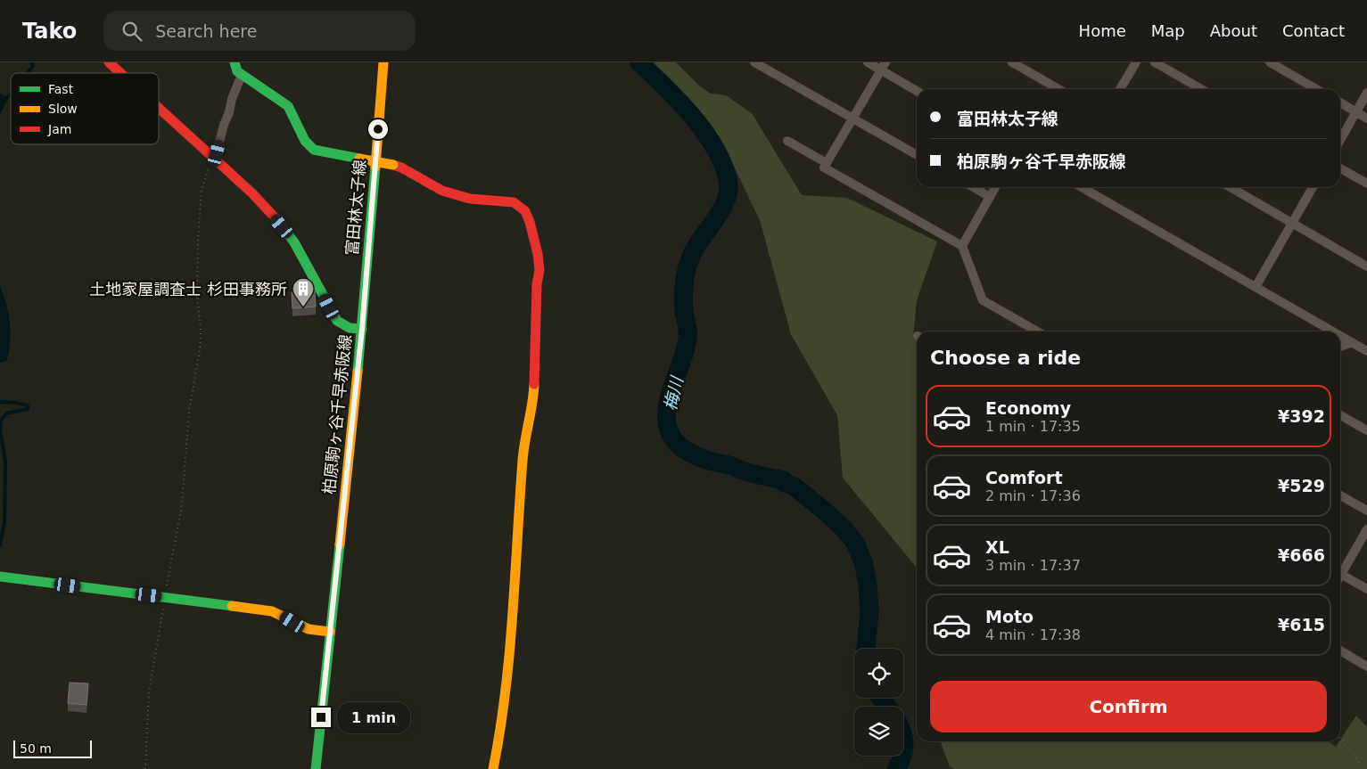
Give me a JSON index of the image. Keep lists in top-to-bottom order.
{
  "streets": {
    "street": ["富田林太子線", "柏原駒ヶ谷千早赤阪線"]
  },
  "crossings": [
    ["富田林太子線", "柏原駒ヶ谷千早赤阪線"]
  ],
  "water": ["梅川"],
  "places": {
    "building": ["土地家屋調査士 杉田事務所"]
  },
  "legend": ["Fast", "Slow", "Jam"],
  "scale_bar": "50 m",
  "page": {
    "header": "Tako",
    "search": "Search here",
    "nav": [
      "Home",
      "Map",
      "About",
      "Contact"
    ],
    "banner": ["富田林太子線", "柏原駒ヶ谷千早赤阪線"],
    "heading": "Choose a ride",
    "list": [
      {
        "name": "Economy",
        "note": "1 min · 17:35",
        "value": "¥392"
      },
      {
        "name": "Comfort",
        "note": "2 min · 17:36",
        "value": "¥529"
      },
      {
        "name": "XL",
        "note": "3 min · 17:37",
        "value": "¥666"
      },
      {
        "name": "Moto",
        "note": "4 min · 17:38",
        "value": "¥615"
      }
    ],
    "buttons": "Confirm",
    "bubble": "1 min",
    "scale": "50 m"
  }
}
